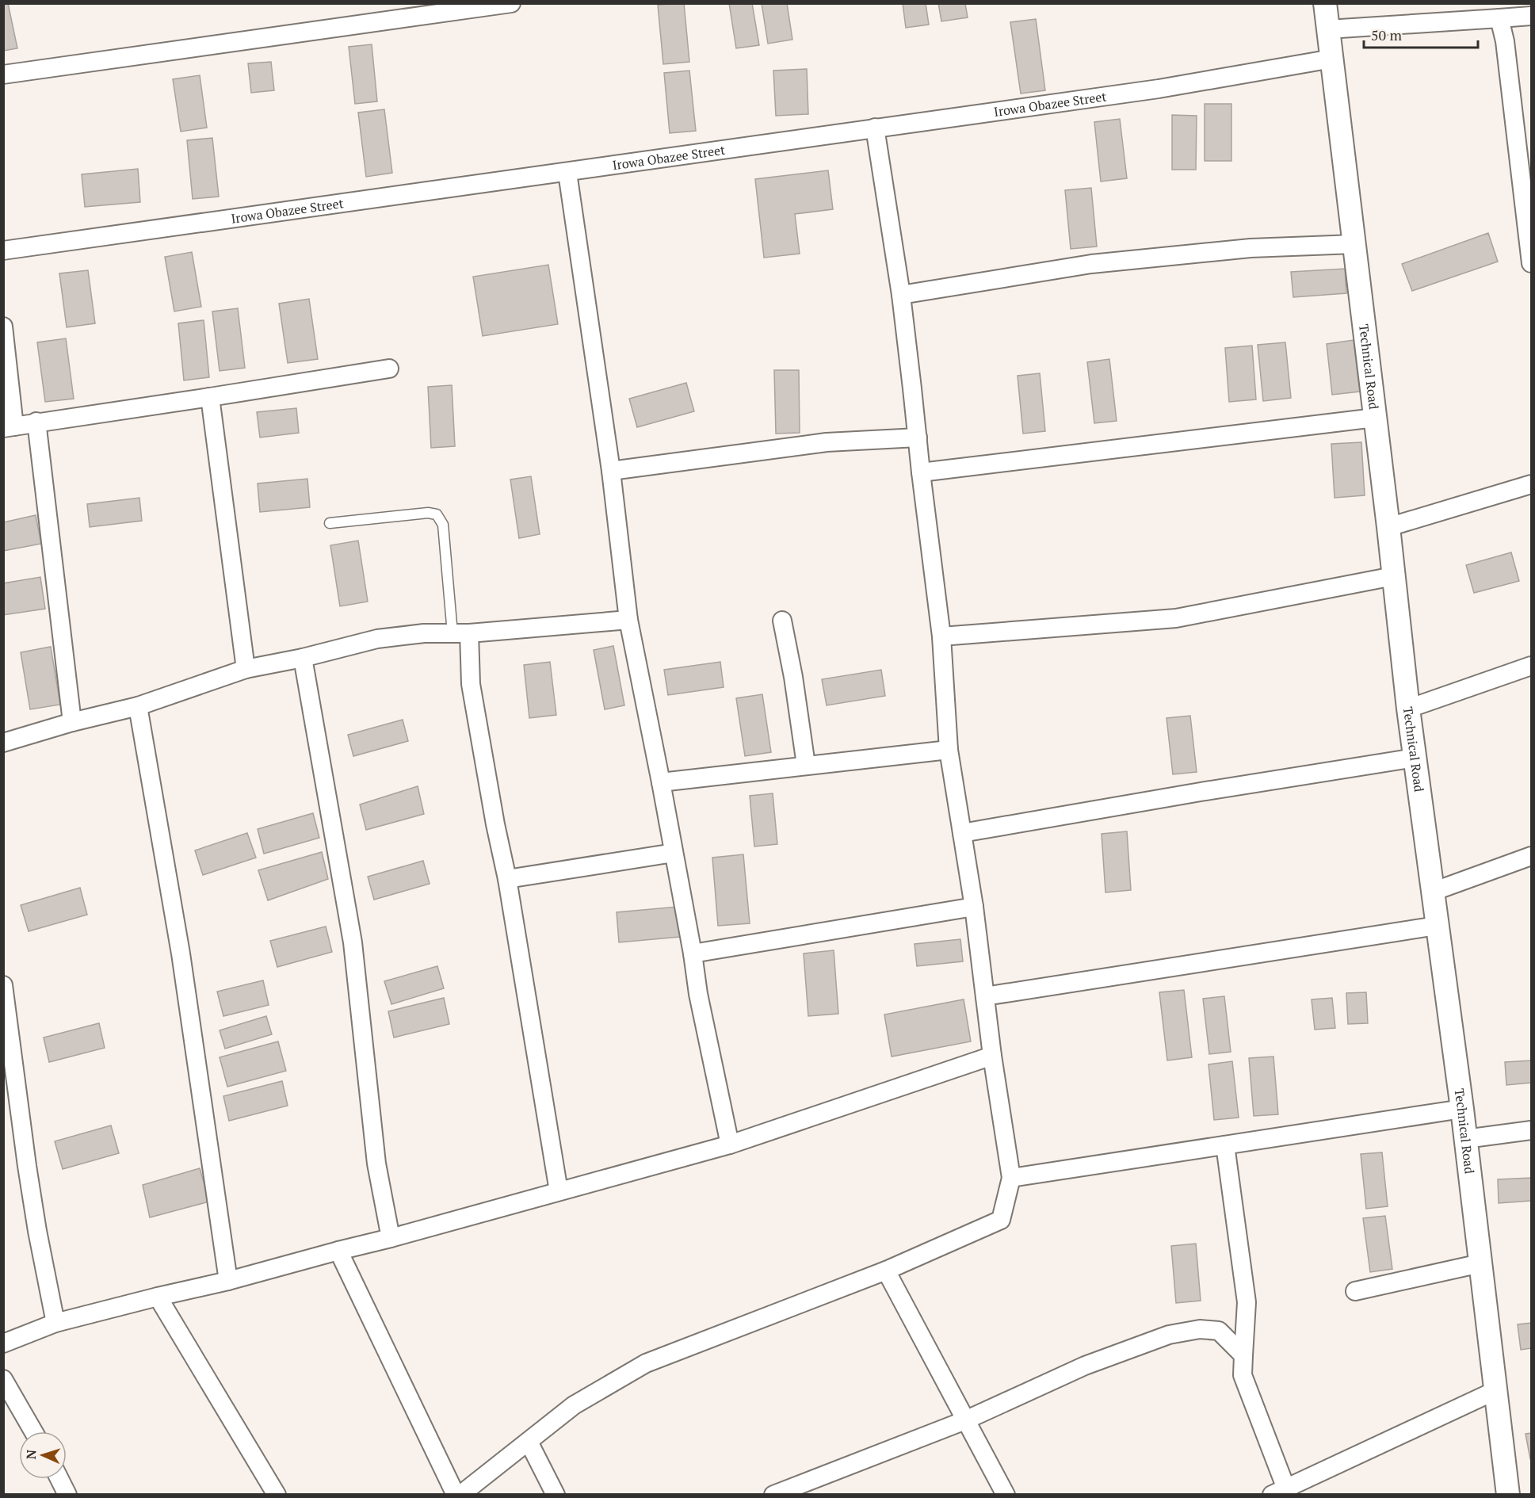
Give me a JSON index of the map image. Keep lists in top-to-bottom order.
{
  "streets": {
    "street": ["Irowa Obazee Street", "Technical Road"]
  },
  "crossings": [
    ["Irowa Obazee Street", "Technical Road"]
  ],
  "scale_bar": "50 m",
  "north": "left"
}
